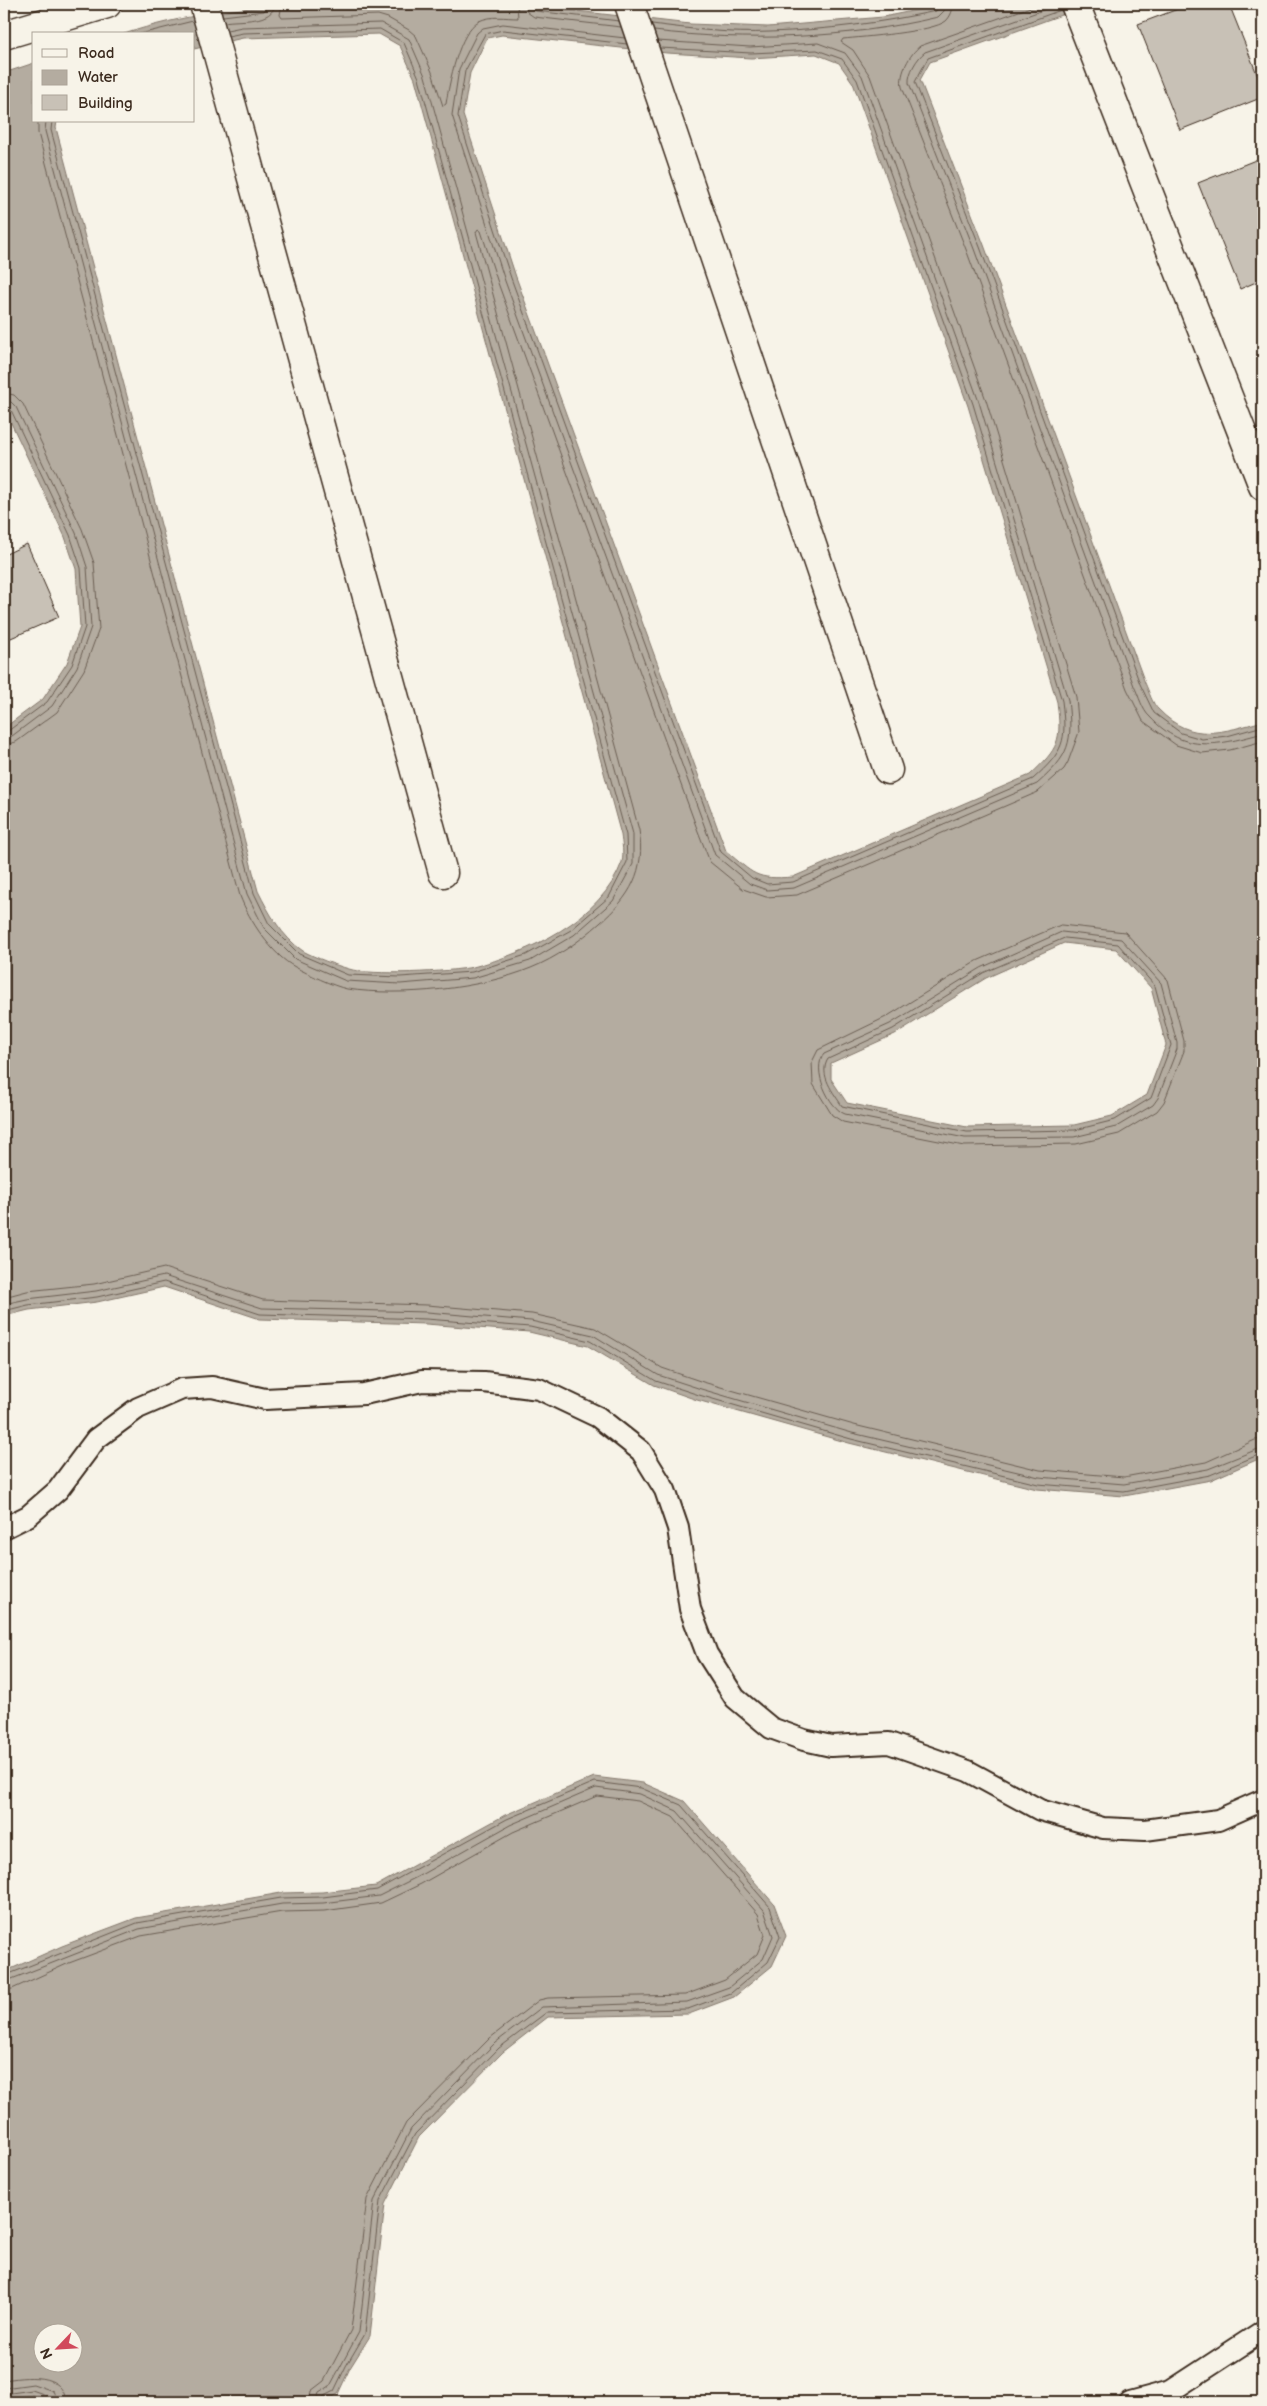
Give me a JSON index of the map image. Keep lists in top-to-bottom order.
{
  "legend": ["Road", "Water", "Building"],
  "north": "bottom left"
}
